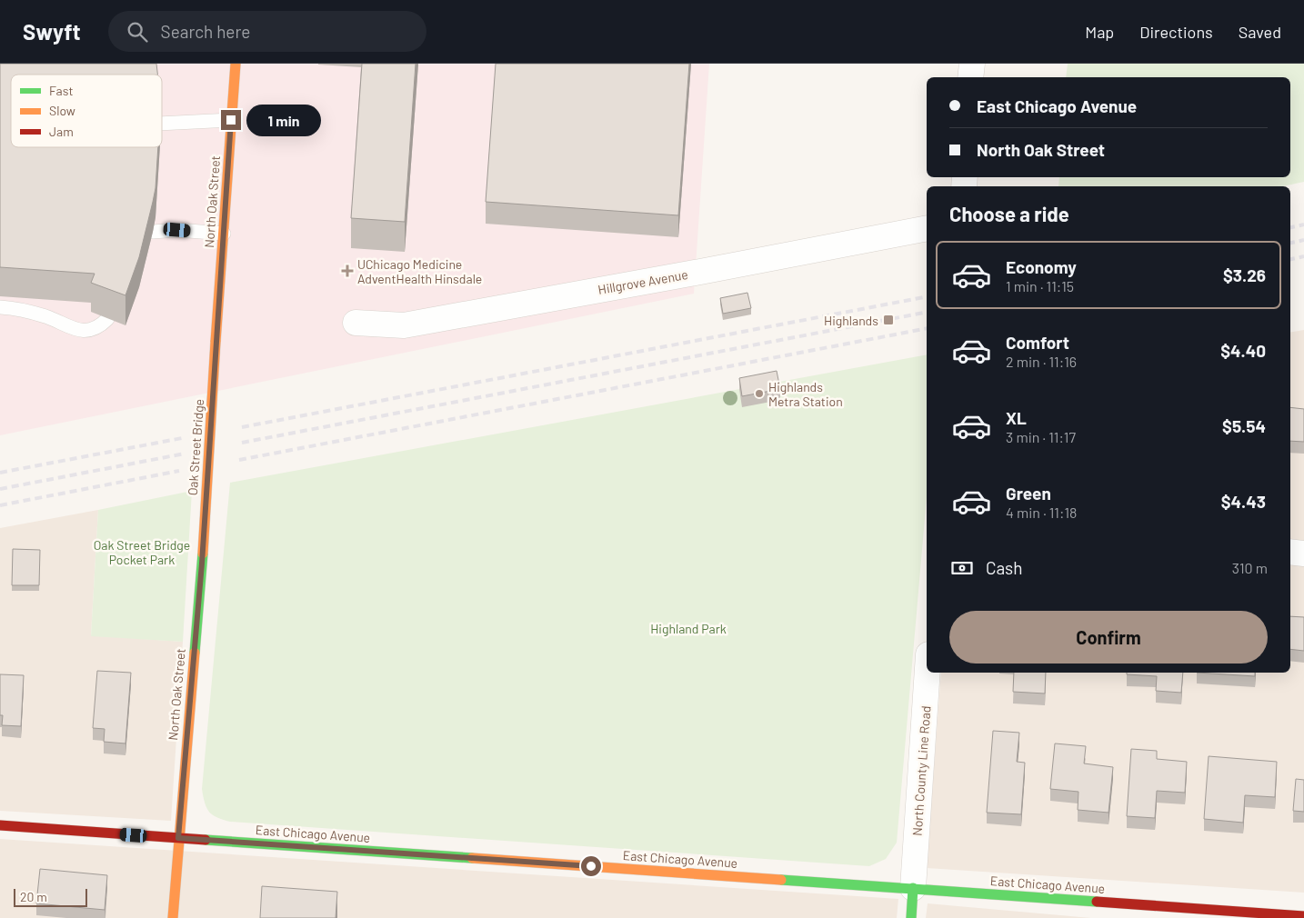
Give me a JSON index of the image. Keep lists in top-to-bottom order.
{
  "streets": {
    "main road": ["North Oak Street", "Oak Street Bridge", "East Chicago Avenue"],
    "street": ["Hillgrove Avenue", "North County Line Road"]
  },
  "crossings": [
    ["North Oak Street", "Oak Street Bridge"],
    ["North Oak Street", "East Chicago Avenue"],
    ["North County Line Road", "East Chicago Avenue"]
  ],
  "parks": ["Oak Street Bridge Pocket Park", "Highland Park"],
  "places": {
    "health": ["UChicago Medicine AdventHealth Hinsdale"],
    "transit": ["Highlands"],
    "other": ["Highlands Metra Station"]
  },
  "legend": ["Fast", "Slow", "Jam"],
  "scale_bar": "20 m",
  "page": {
    "header": "Swyft",
    "search": "Search here",
    "nav": ["Map", "Directions", "Saved"],
    "banner": ["East Chicago Avenue", "North Oak Street"],
    "bubble": "1 min",
    "heading": "Choose a ride",
    "list": [
      {
        "name": "Economy",
        "note": "1 min · 11:15",
        "value": "$3.26"
      },
      {
        "name": "Comfort",
        "note": "2 min · 11:16",
        "value": "$4.40"
      },
      {
        "name": "XL",
        "note": "3 min · 11:17",
        "value": "$5.54"
      },
      {
        "name": "Green",
        "note": "4 min · 11:18",
        "value": "$4.43"
      }
    ],
    "pay": ["Cash", "310 m"],
    "buttons": "Confirm",
    "scale": "20 m"
  }
}
